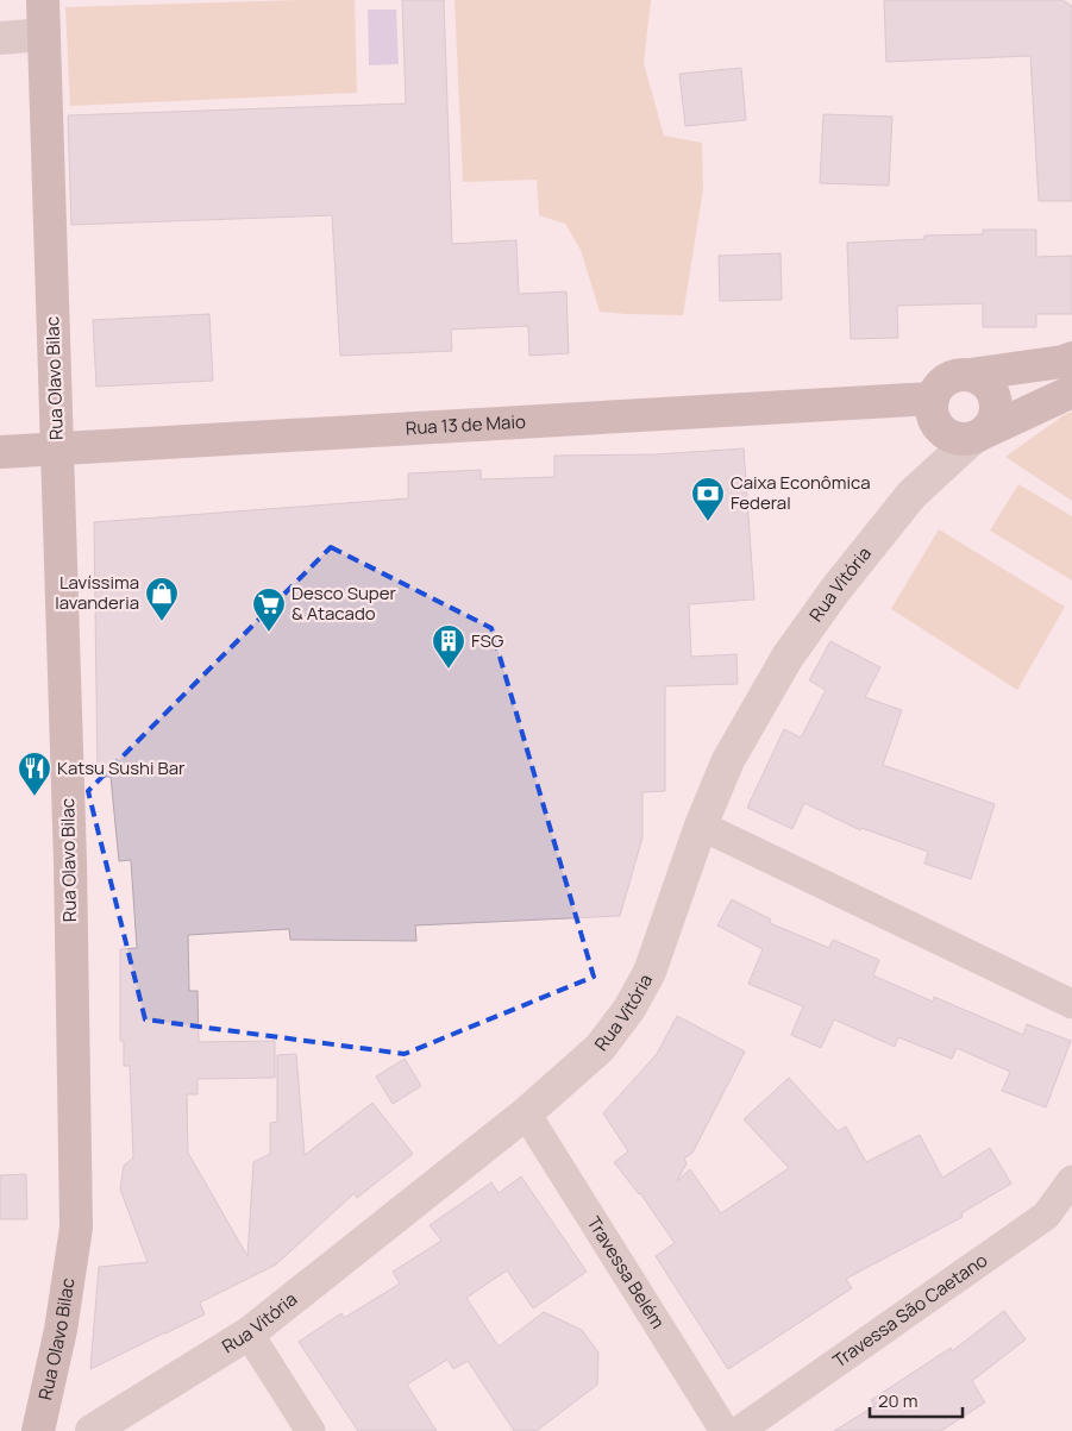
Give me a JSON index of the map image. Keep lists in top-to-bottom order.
{
  "streets": {
    "main road": ["Rua Olavo Bilac", "Rua 13 de Maio"],
    "street": ["Rua Vitória", "Travessa Belém", "Travessa São Caetano"]
  },
  "crossings": [
    ["Rua Olavo Bilac", "Rua 13 de Maio"],
    ["Rua 13 de Maio", "Rua Vitória"],
    ["Rua Vitória", "Travessa Belém"]
  ],
  "places": {
    "bank": ["Caixa Econômica Federal"],
    "shop": ["Lavíssima lavanderia"],
    "supermarket": ["Desco Super & Atacado"],
    "building": ["FSG"],
    "restaurant": ["Katsu Sushi Bar"]
  },
  "scale_bar": "20 m"
}
